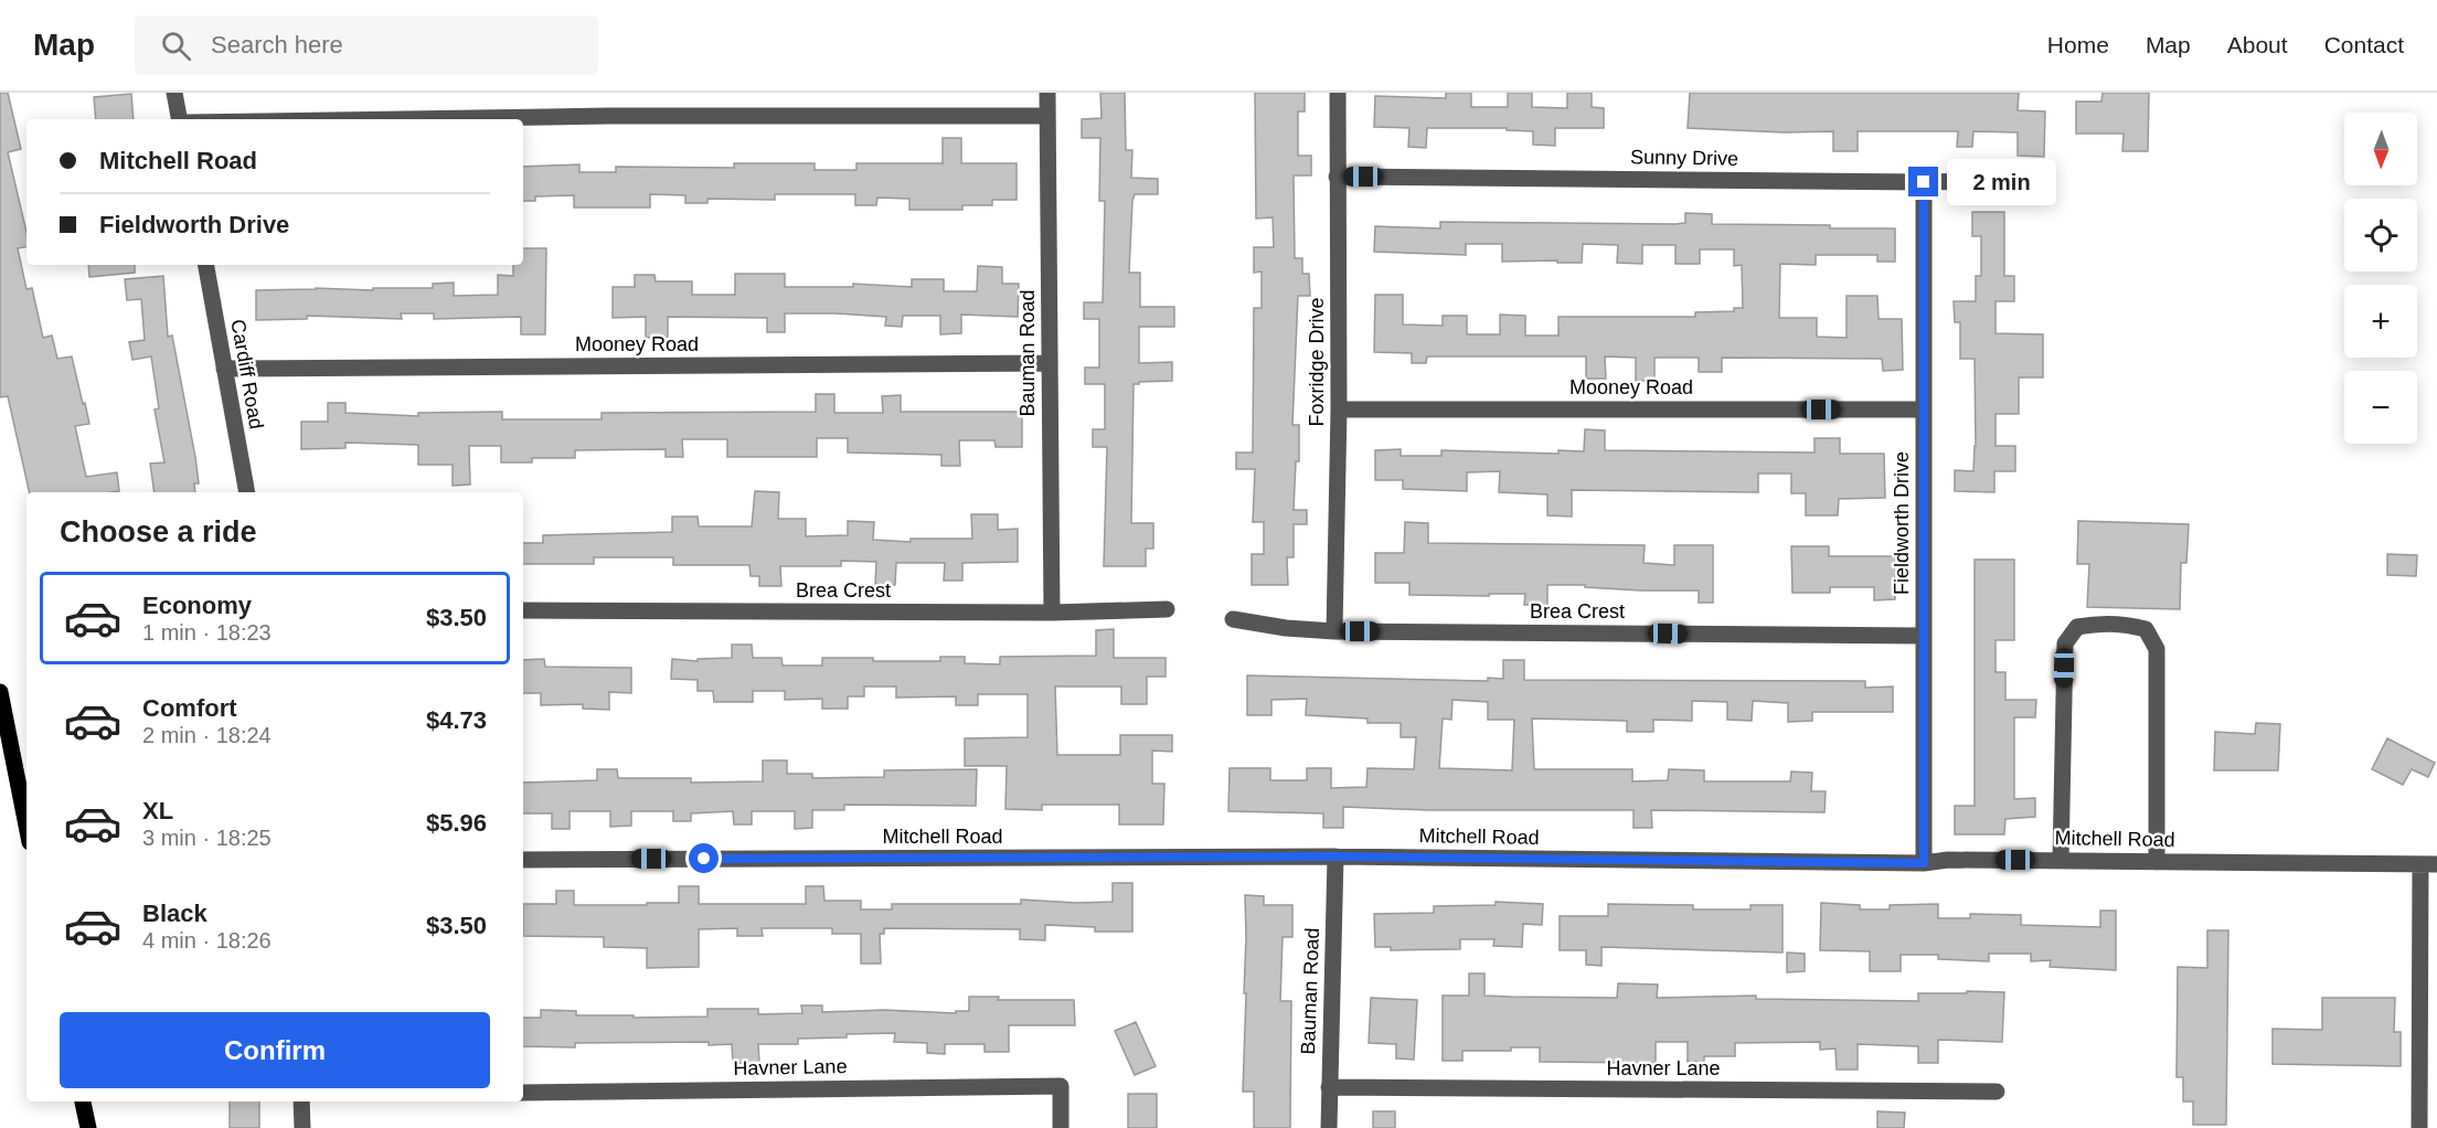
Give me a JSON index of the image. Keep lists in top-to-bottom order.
{
  "streets": {
    "street": [
      "Sunny Drive",
      "Mooney Road",
      "Bauman Road",
      "Foxridge Drive",
      "Cardiff Road",
      "Fieldworth Drive",
      "Brea Crest",
      "Mitchell Road",
      "Havner Lane"
    ]
  },
  "crossings": [
    ["Sunny Drive", "Foxridge Drive"],
    ["Sunny Drive", "Fieldworth Drive"],
    ["Mooney Road", "Bauman Road"],
    ["Mooney Road", "Foxridge Drive"],
    ["Mooney Road", "Cardiff Road"],
    ["Mooney Road", "Fieldworth Drive"],
    ["Bauman Road", "Brea Crest"],
    ["Bauman Road", "Mitchell Road"],
    ["Bauman Road", "Havner Lane"],
    ["Foxridge Drive", "Brea Crest"],
    ["Fieldworth Drive", "Brea Crest"],
    ["Fieldworth Drive", "Mitchell Road"]
  ],
  "north": "bottom",
  "page": {
    "header": "Map",
    "search": "Search here",
    "nav": [
      "Home",
      "Map",
      "About",
      "Contact"
    ],
    "map_buttons": ["+", "−"],
    "banner": ["Mitchell Road", "Fieldworth Drive"],
    "bubble": "2 min",
    "heading": "Choose a ride",
    "list": [
      {
        "name": "Economy",
        "note": "1 min · 18:23",
        "value": "$3.50"
      },
      {
        "name": "Comfort",
        "note": "2 min · 18:24",
        "value": "$4.73"
      },
      {
        "name": "XL",
        "note": "3 min · 18:25",
        "value": "$5.96"
      },
      {
        "name": "Black",
        "note": "4 min · 18:26",
        "value": "$3.50"
      }
    ],
    "buttons": "Confirm"
  }
}
